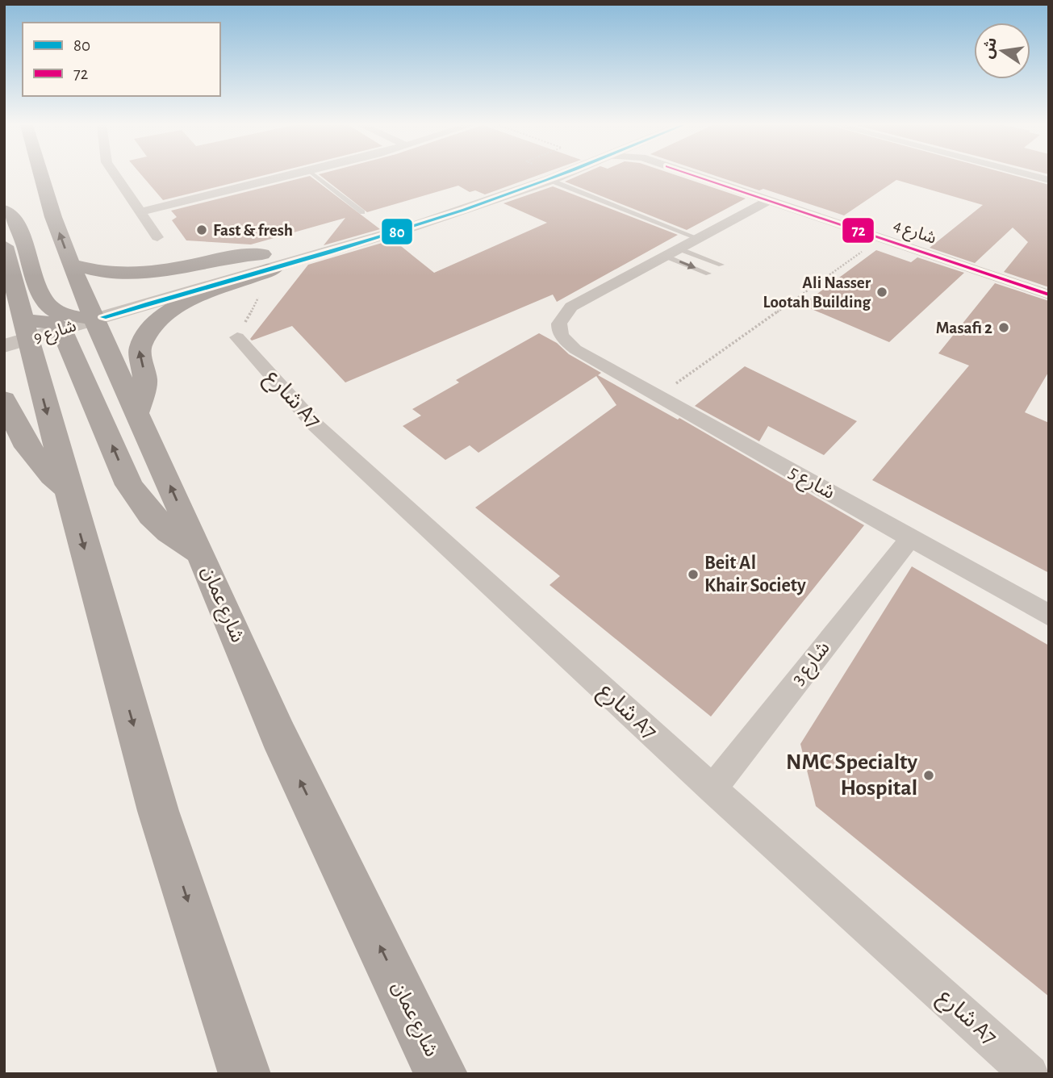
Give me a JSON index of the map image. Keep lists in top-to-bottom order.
{
  "streets": {
    "main road": ["شارع عمان"],
    "street": [
      "شارع 4",
      "شارع 9",
      "شارع A7",
      "شارع 5",
      "شارع 3"
    ]
  },
  "crossings": [
    ["شارع 4", "شارع 5"],
    ["شارع 9", "شارع عمان"],
    ["شارع A7", "شارع 3"],
    ["شارع 5", "شارع 3"]
  ],
  "places": [
    "Fast & fresh",
    "Ali Nasser Lootah Building",
    "Masafi 2",
    "Beit Al Khair Society",
    "NMC Specialty Hospital"
  ],
  "lines": ["transit line 80", "transit line 72"],
  "legend": ["80", "72"],
  "north": "left"
}
